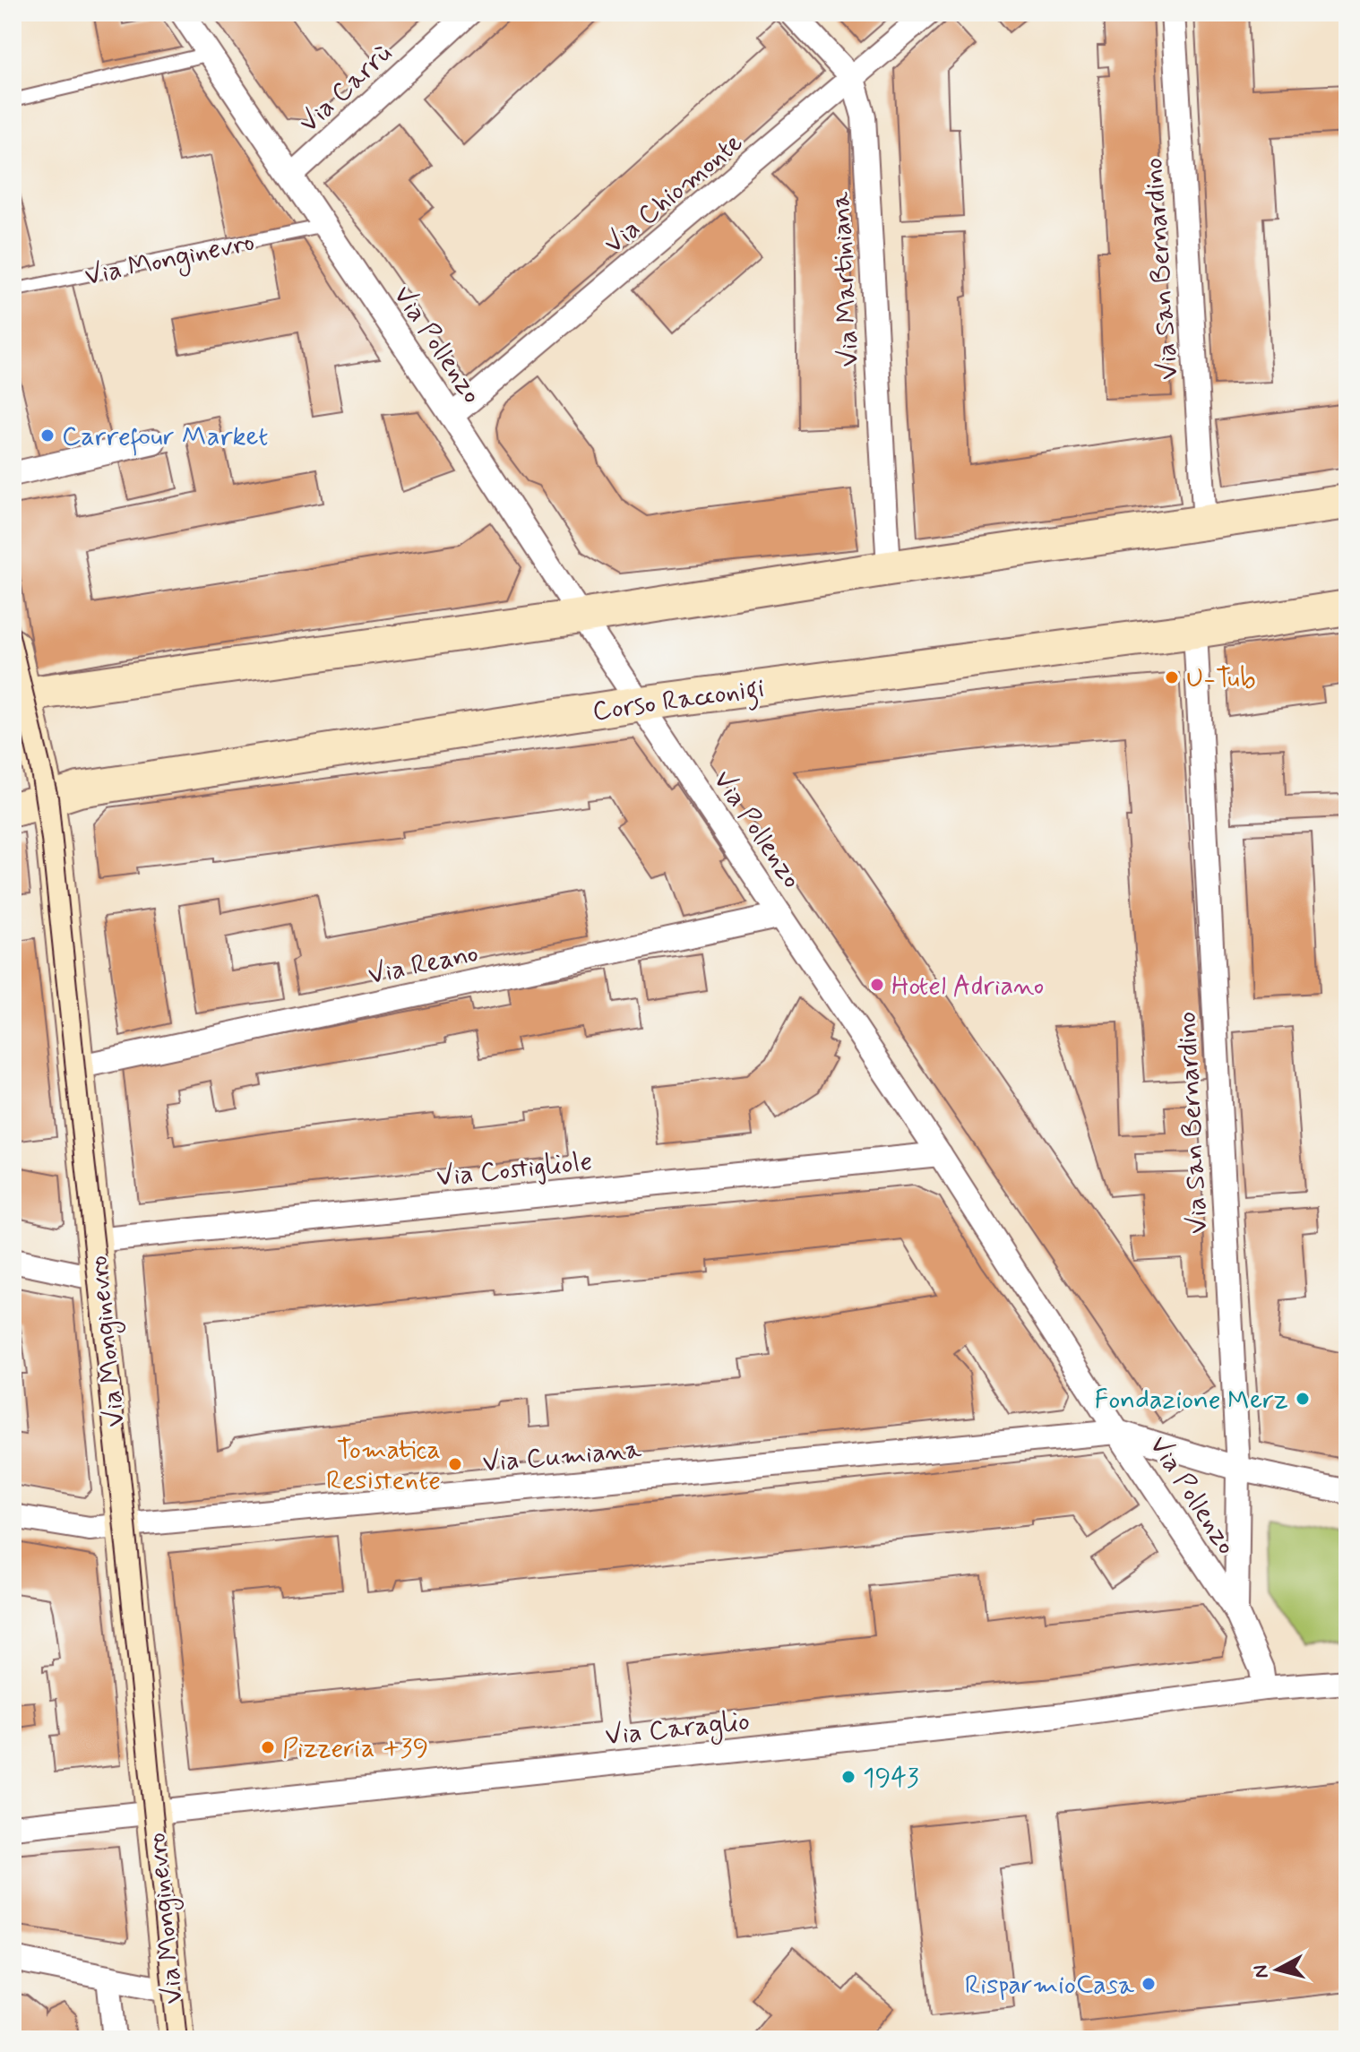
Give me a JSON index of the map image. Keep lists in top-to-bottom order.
{
  "streets": {
    "street": [
      "Via Carrù",
      "Via Chiomonte",
      "Via Monginevro",
      "Via San Bernardino",
      "Via Martiniana",
      "Via Pollenzo",
      "Corso Racconigi",
      "Via Reano",
      "Via Costigliole",
      "Via Cumiana",
      "Via Caraglio"
    ]
  },
  "crossings": [
    ["Via Carrù", "Via Pollenzo"],
    ["Via Chiomonte", "Via Martiniana"],
    ["Via Chiomonte", "Via Pollenzo"],
    ["Via Monginevro", "Via Pollenzo"],
    ["Via Monginevro", "Corso Racconigi"],
    ["Via Monginevro", "Via Reano"],
    ["Via Monginevro", "Via Costigliole"],
    ["Via Monginevro", "Via Cumiana"],
    ["Via Monginevro", "Via Caraglio"],
    ["Via San Bernardino", "Via Pollenzo"],
    ["Via San Bernardino", "Corso Racconigi"],
    ["Via Pollenzo", "Corso Racconigi"],
    ["Via Pollenzo", "Via Reano"],
    ["Via Pollenzo", "Via Costigliole"],
    ["Via Pollenzo", "Via Cumiana"],
    ["Via Pollenzo", "Via Caraglio"]
  ],
  "places": [
    "Carrefour Market",
    "U-Tub",
    "Hotel Adriano",
    "Fondazione Merz",
    "Tomatica Resistente",
    "Pizzeria +39",
    "1943",
    "RisparmioCasa"
  ],
  "north": "left"
}
